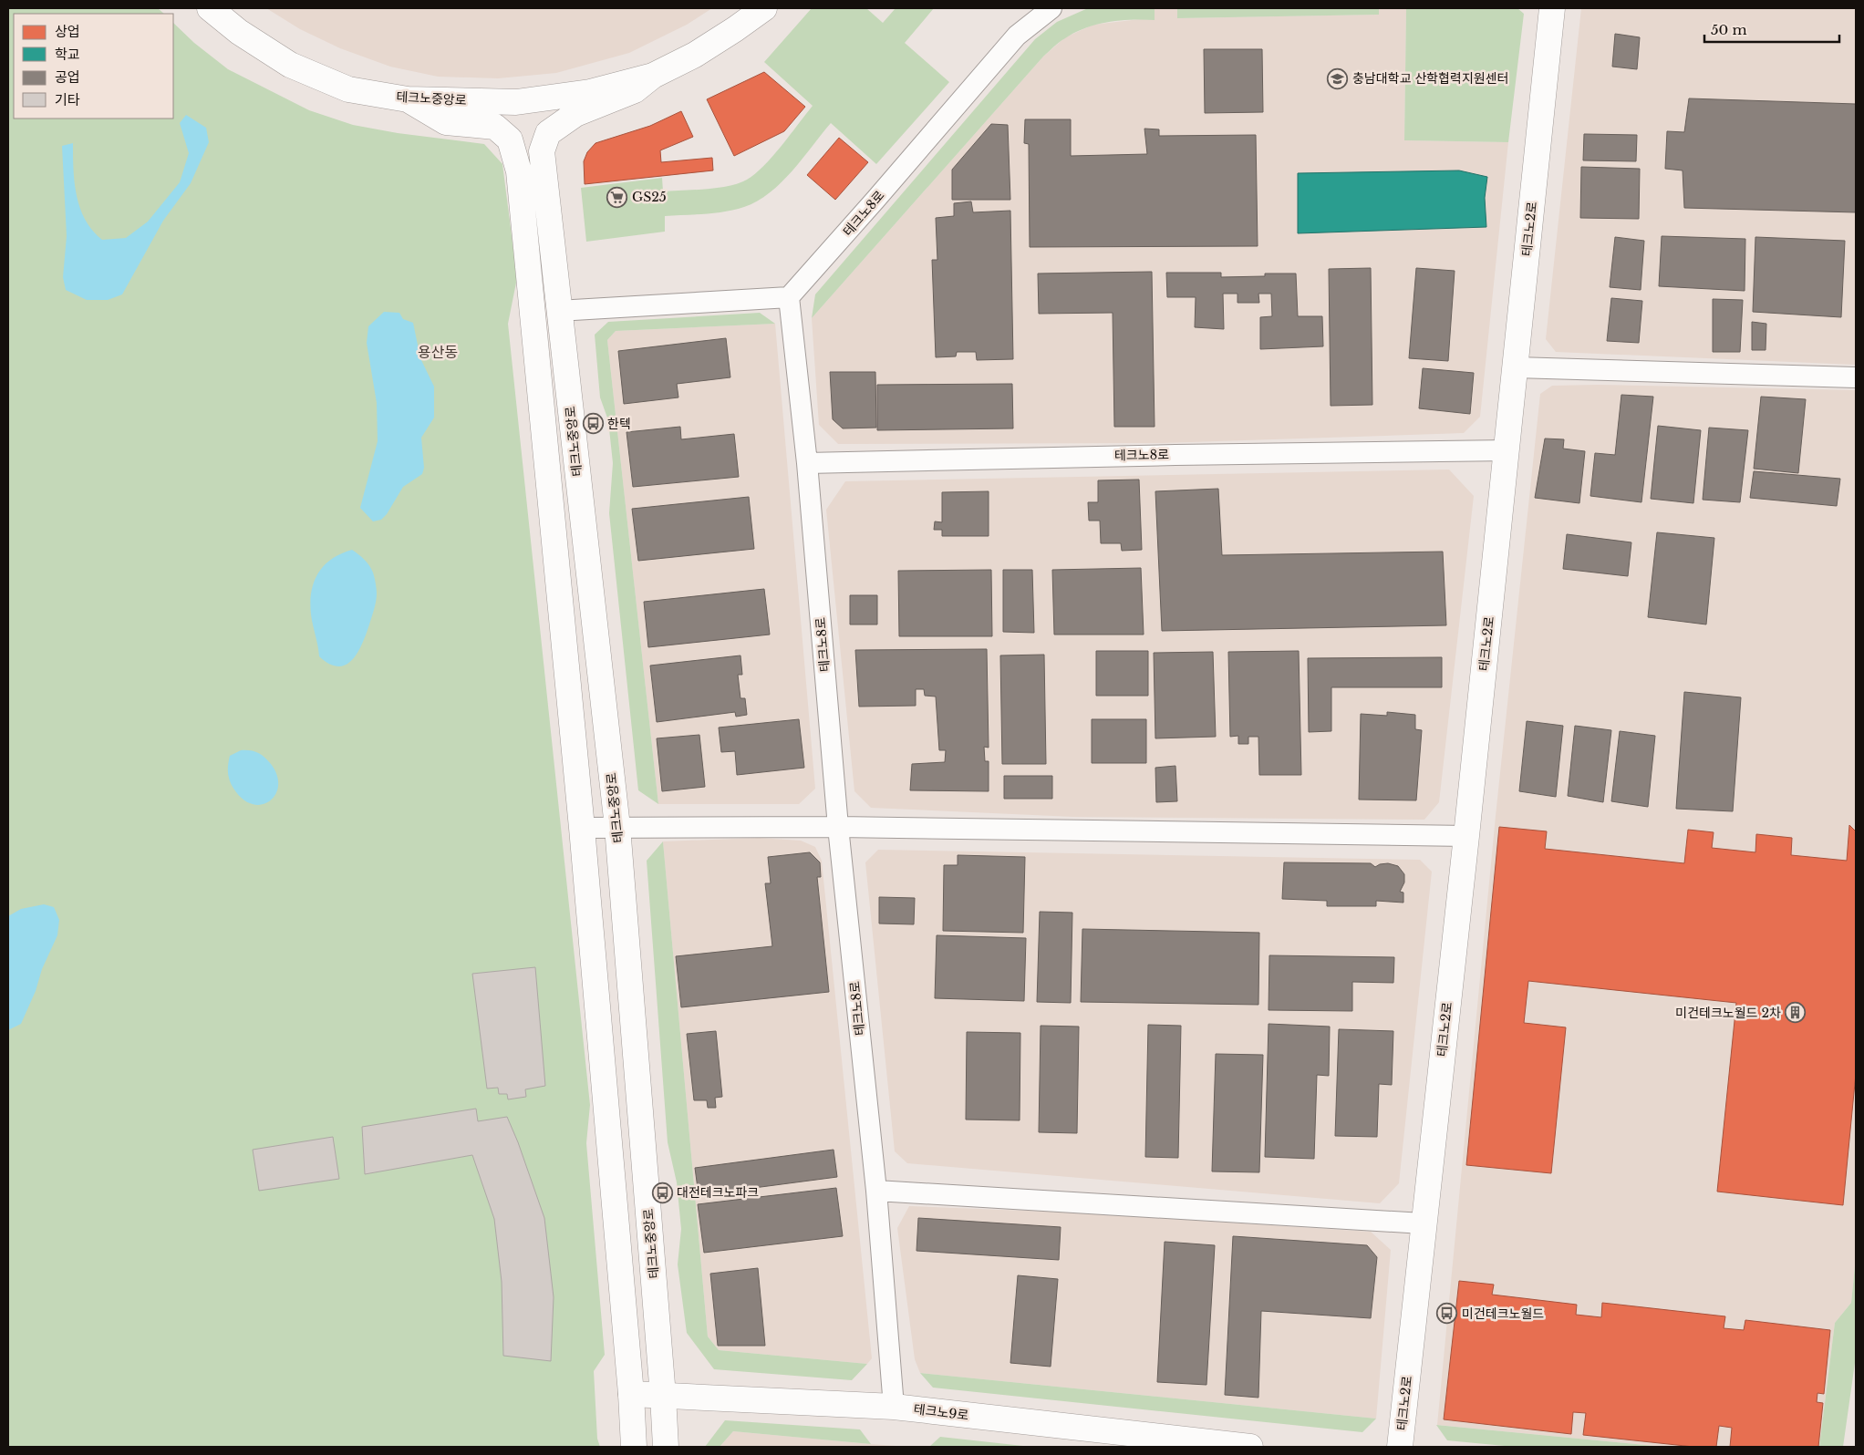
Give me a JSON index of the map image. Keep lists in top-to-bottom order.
{
  "streets": {
    "main road": ["테크노중앙로", "테크노2로", "테크노9로"],
    "street": ["테크노8로"]
  },
  "crossings": [
    ["테크노중앙로", "테크노9로"],
    ["테크노8로", "테크노2로"],
    ["테크노8로", "테크노9로"]
  ],
  "districts": ["용산동"],
  "places": {
    "school or university": ["충남대학교 산학협력지원센터"],
    "supermarket": ["GS25"],
    "bus stop": ["한텍", "대전테크노파크", "미건테크노월드"],
    "building": ["미건테크노월드 2차"]
  },
  "legend": [
    "상업",
    "학교",
    "공업",
    "기타"
  ],
  "scale_bar": "50 m"
}
